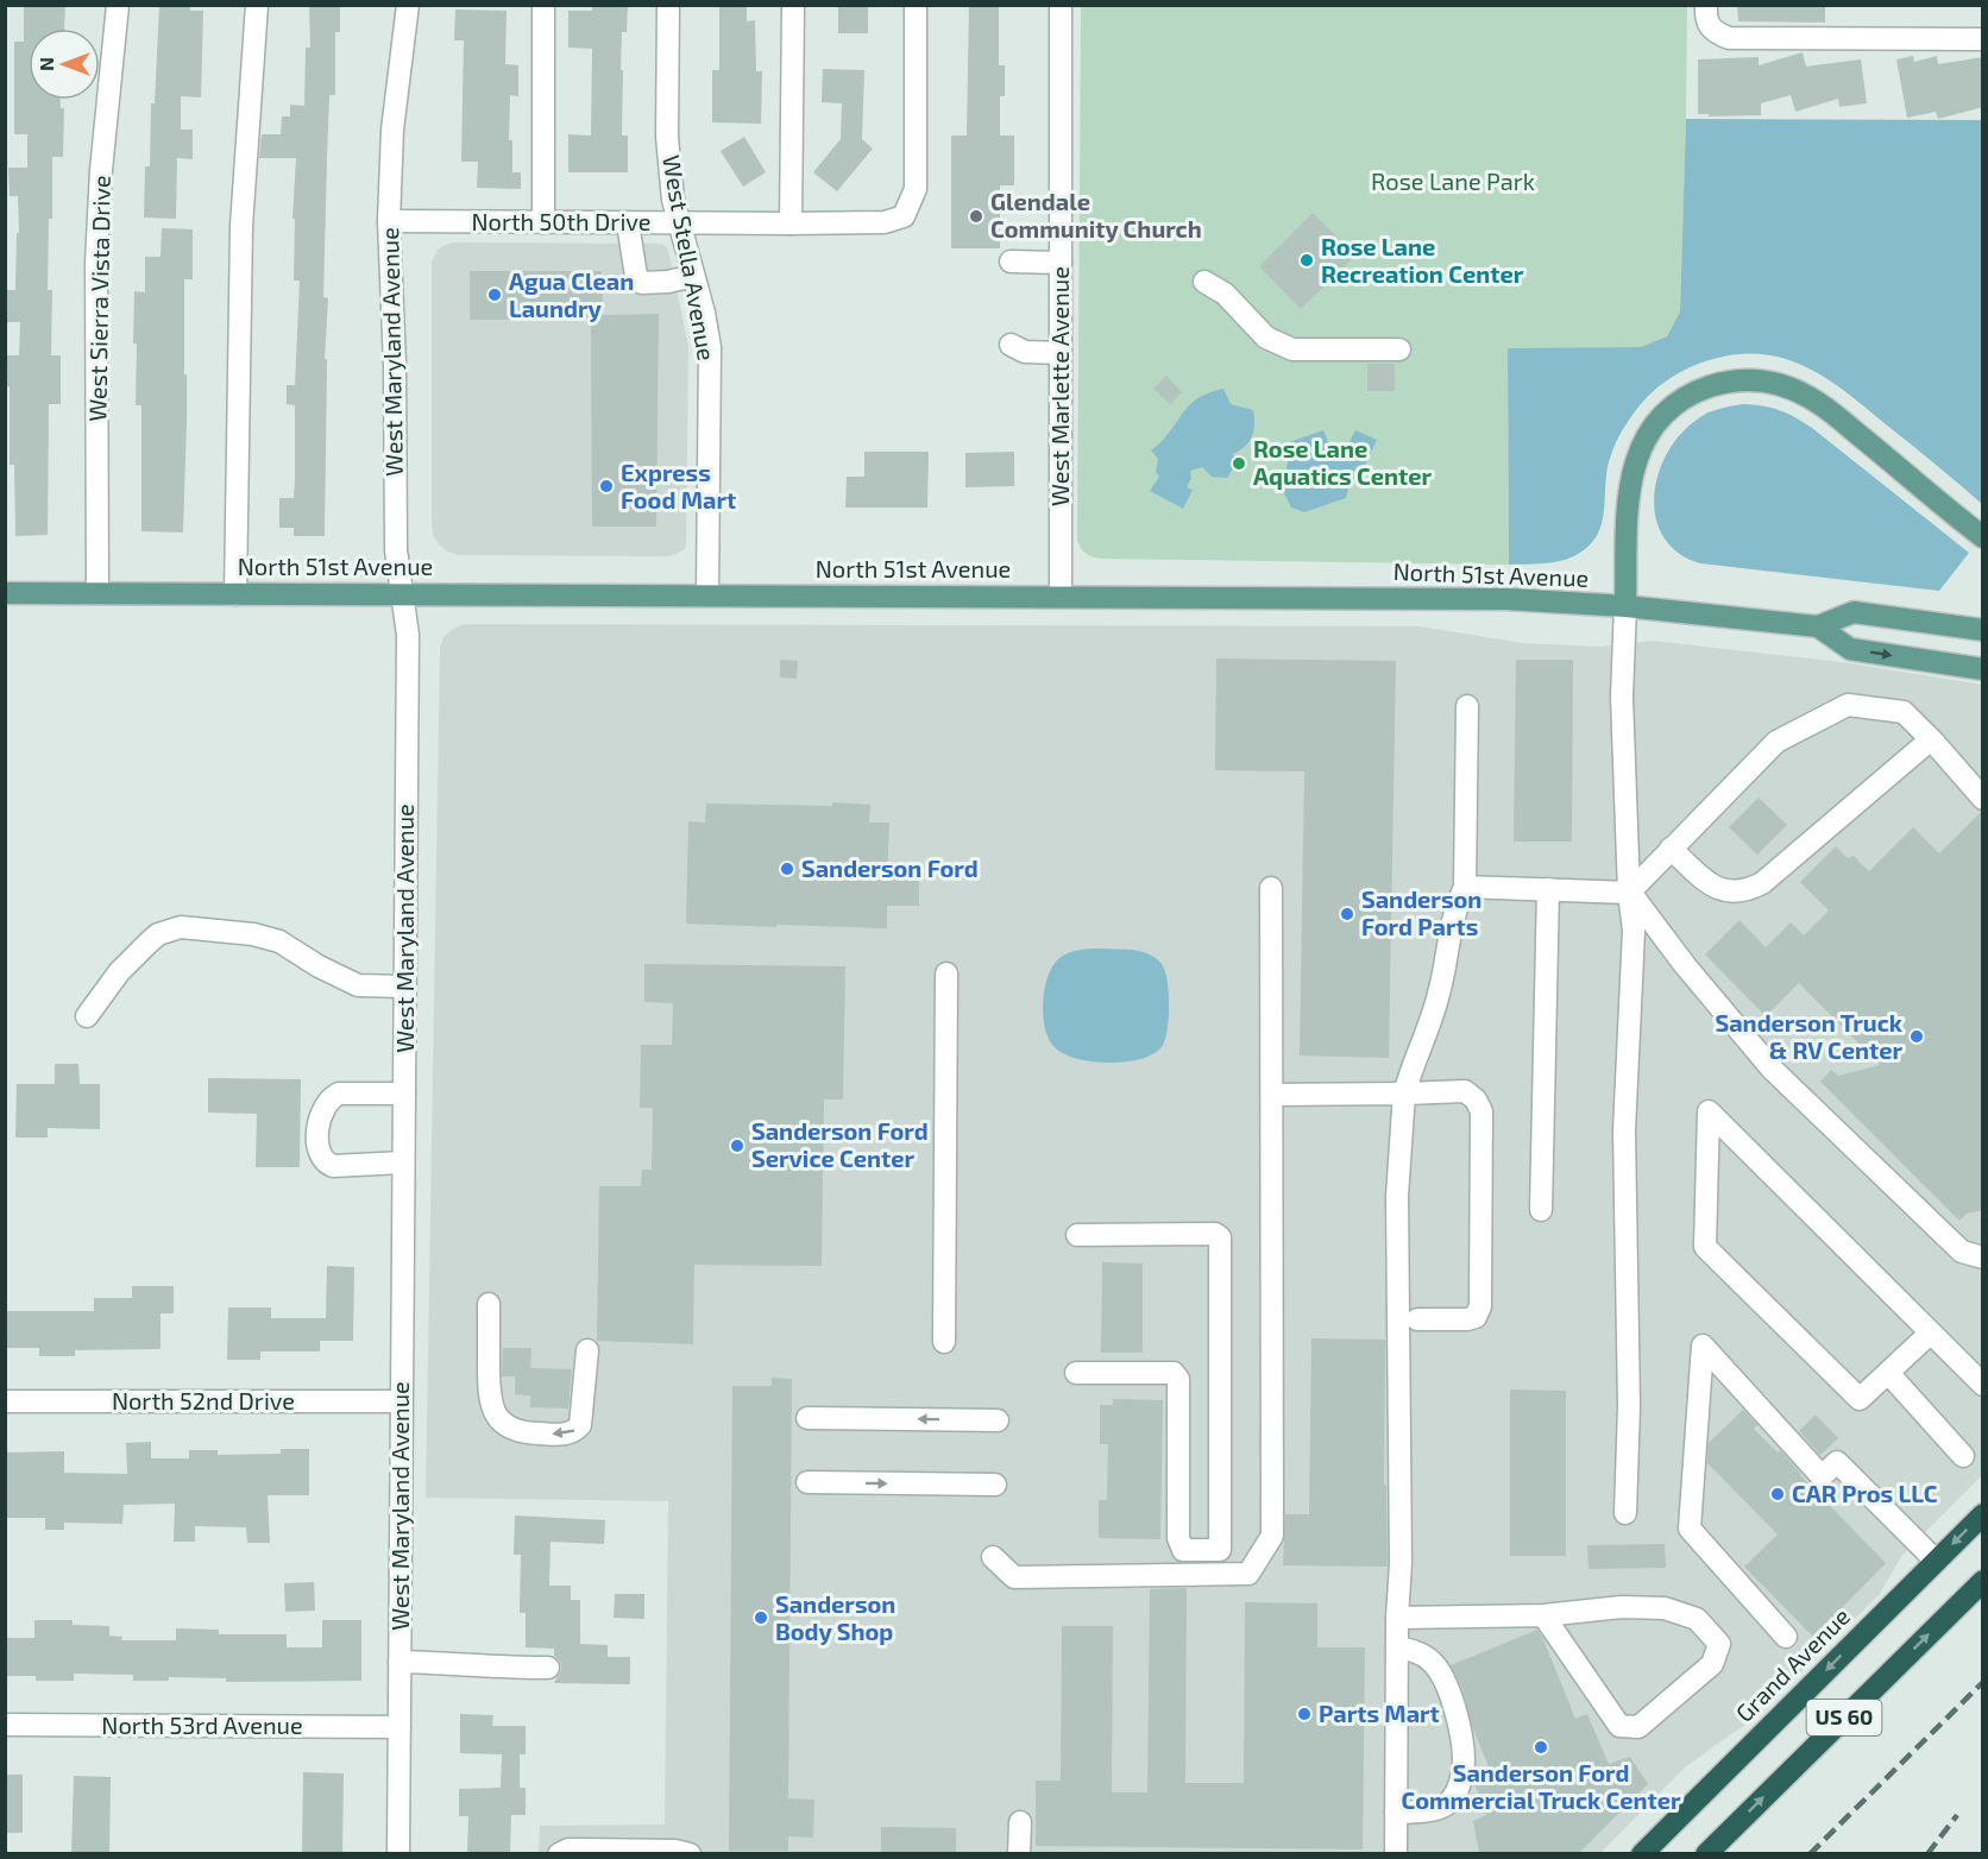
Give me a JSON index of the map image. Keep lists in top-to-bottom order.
{
  "streets": {
    "highway": ["Grand Avenue", "US 60"],
    "main road": ["North 51st Avenue"],
    "street": [
      "North 50th Drive",
      "West Stella Avenue",
      "West Sierra Vista Drive",
      "West Maryland Avenue",
      "West Marlette Avenue",
      "North 52nd Drive",
      "North 53rd Avenue"
    ]
  },
  "crossings": [
    ["North 50th Drive", "West Stella Avenue"],
    ["North 50th Drive", "West Maryland Avenue"],
    ["West Stella Avenue", "North 51st Avenue"],
    ["West Sierra Vista Drive", "North 51st Avenue"],
    ["West Maryland Avenue", "North 51st Avenue"],
    ["West Maryland Avenue", "North 52nd Drive"],
    ["West Maryland Avenue", "North 53rd Avenue"],
    ["West Marlette Avenue", "North 51st Avenue"]
  ],
  "parks": ["Rose Lane Park"],
  "places": [
    "Glendale Community Church",
    "Rose Lane Recreation Center",
    "Agua Clean Laundry",
    "Rose Lane Aquatics Center",
    "Express Food Mart",
    "Sanderson Ford",
    "Sanderson Ford Parts",
    "Sanderson Truck & RV Center",
    "Sanderson Ford Service Center",
    "CAR Pros LLC",
    "Sanderson Body Shop",
    "Parts Mart",
    "Sanderson Ford Commercial Truck Center"
  ],
  "north": "left"
}
